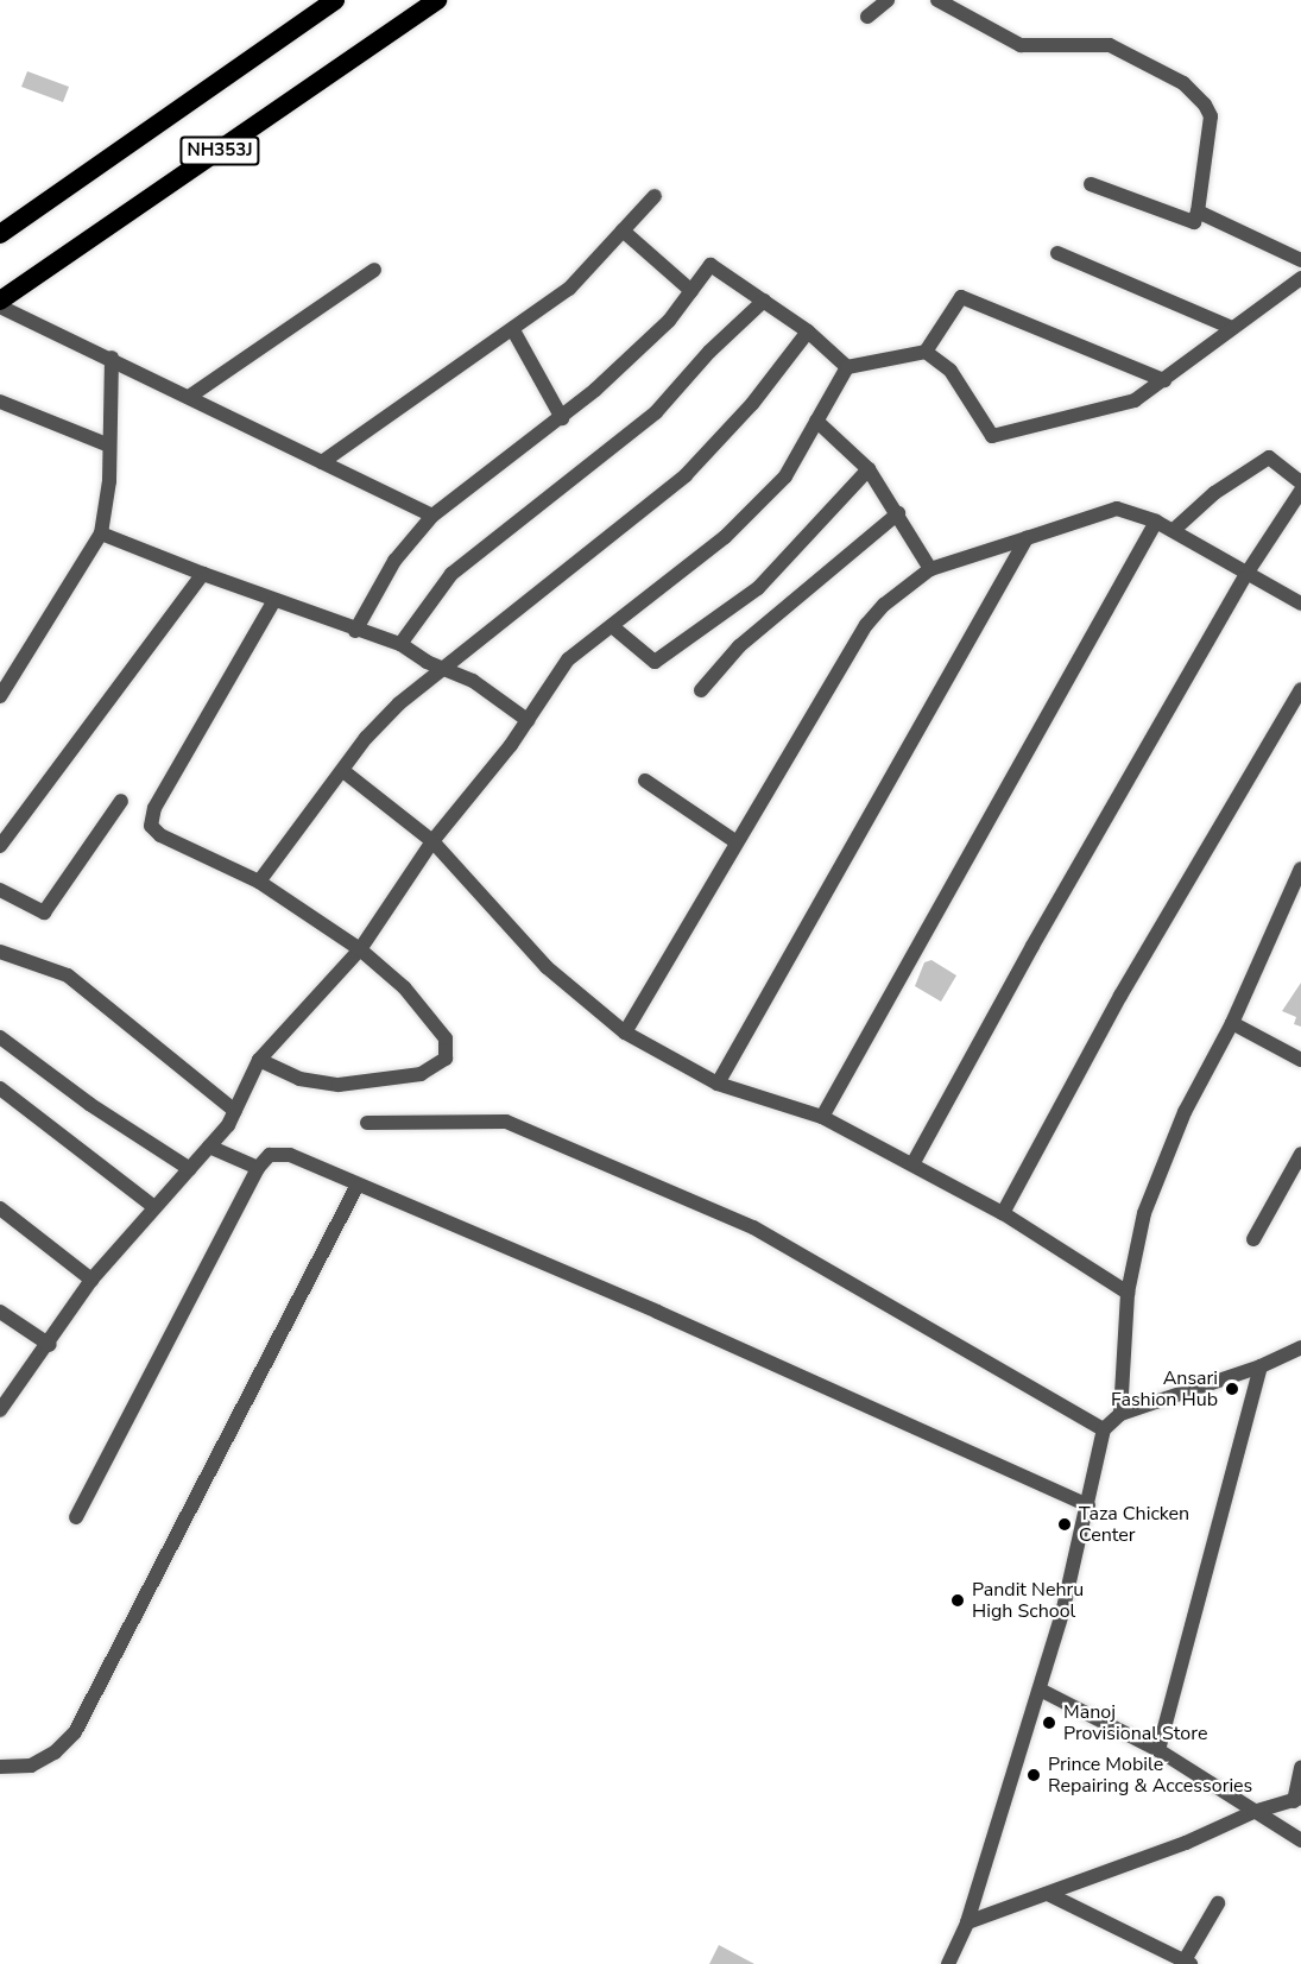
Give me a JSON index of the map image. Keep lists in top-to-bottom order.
{
  "streets": {
    "highway": ["NH353J"]
  },
  "places": [
    "Ansari Fashion Hub",
    "Taza Chicken Center",
    "Pandit Nehru High School",
    "Manoj Provisional Store",
    "Prince Mobile Repairing & Accessories"
  ]
}
